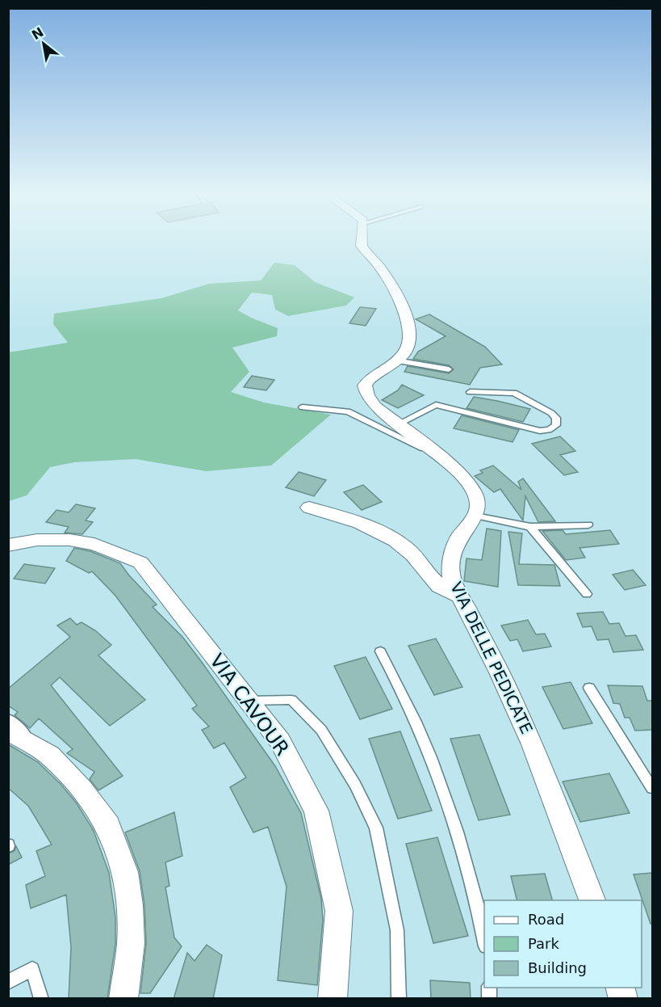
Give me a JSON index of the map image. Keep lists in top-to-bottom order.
{
  "streets": {
    "street": ["VIA DELLE PEDICATE", "VIA CAVOUR"]
  },
  "legend": ["Road", "Park", "Building"],
  "north": "top left"
}
